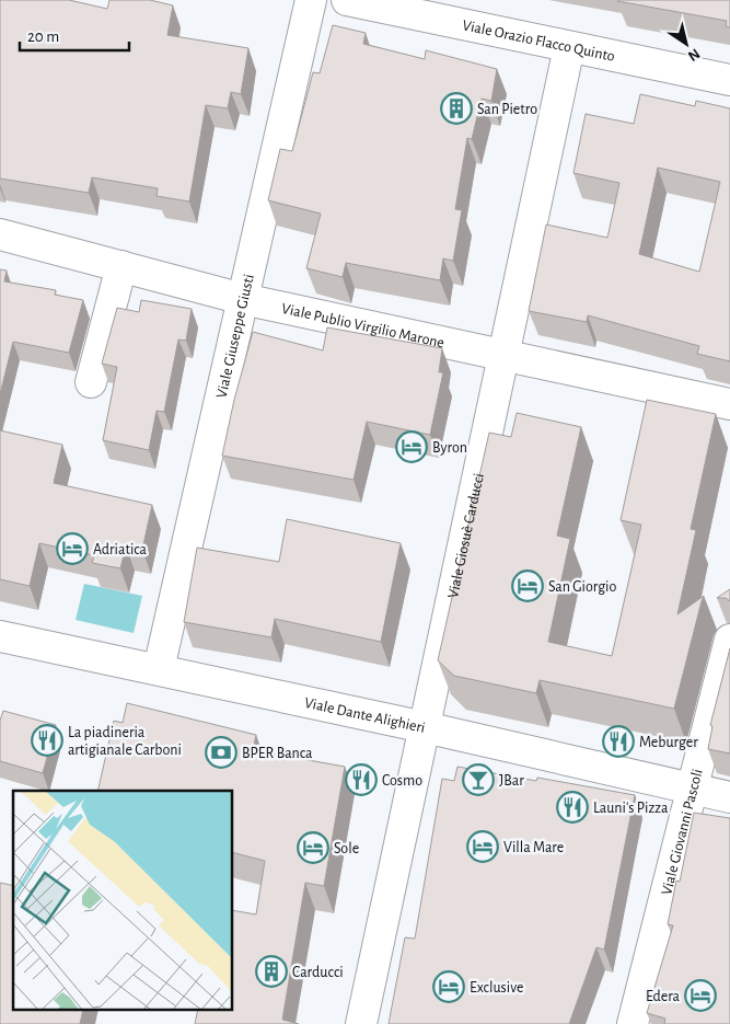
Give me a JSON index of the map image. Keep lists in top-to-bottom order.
{
  "streets": {
    "street": [
      "Viale Orazio Flacco Quinto",
      "Viale Publio Virgilio Marone",
      "Viale Giuseppe Giusti",
      "Viale Giosuè Carducci",
      "Viale Dante Alighieri",
      "Viale Giovanni Pascoli"
    ]
  },
  "crossings": [
    ["Viale Orazio Flacco Quinto", "Viale Giosuè Carducci"],
    ["Viale Publio Virgilio Marone", "Viale Giuseppe Giusti"],
    ["Viale Publio Virgilio Marone", "Viale Giosuè Carducci"],
    ["Viale Giuseppe Giusti", "Viale Dante Alighieri"],
    ["Viale Giosuè Carducci", "Viale Dante Alighieri"],
    ["Viale Dante Alighieri", "Viale Giovanni Pascoli"]
  ],
  "places": {
    "building": ["San Pietro", "Carducci"],
    "hotel": [
      "Byron",
      "Adriatica",
      "San Giorgio",
      "Villa Mare",
      "Sole",
      "Exclusive",
      "Edera"
    ],
    "restaurant": [
      "La piadineria artigianale Carboni",
      "Meburger",
      "Cosmo",
      "Launi's Pizza"
    ],
    "bank": ["BPER Banca"],
    "bar": ["JBar"]
  },
  "scale_bar": "20 m",
  "north": "bottom right"
}
